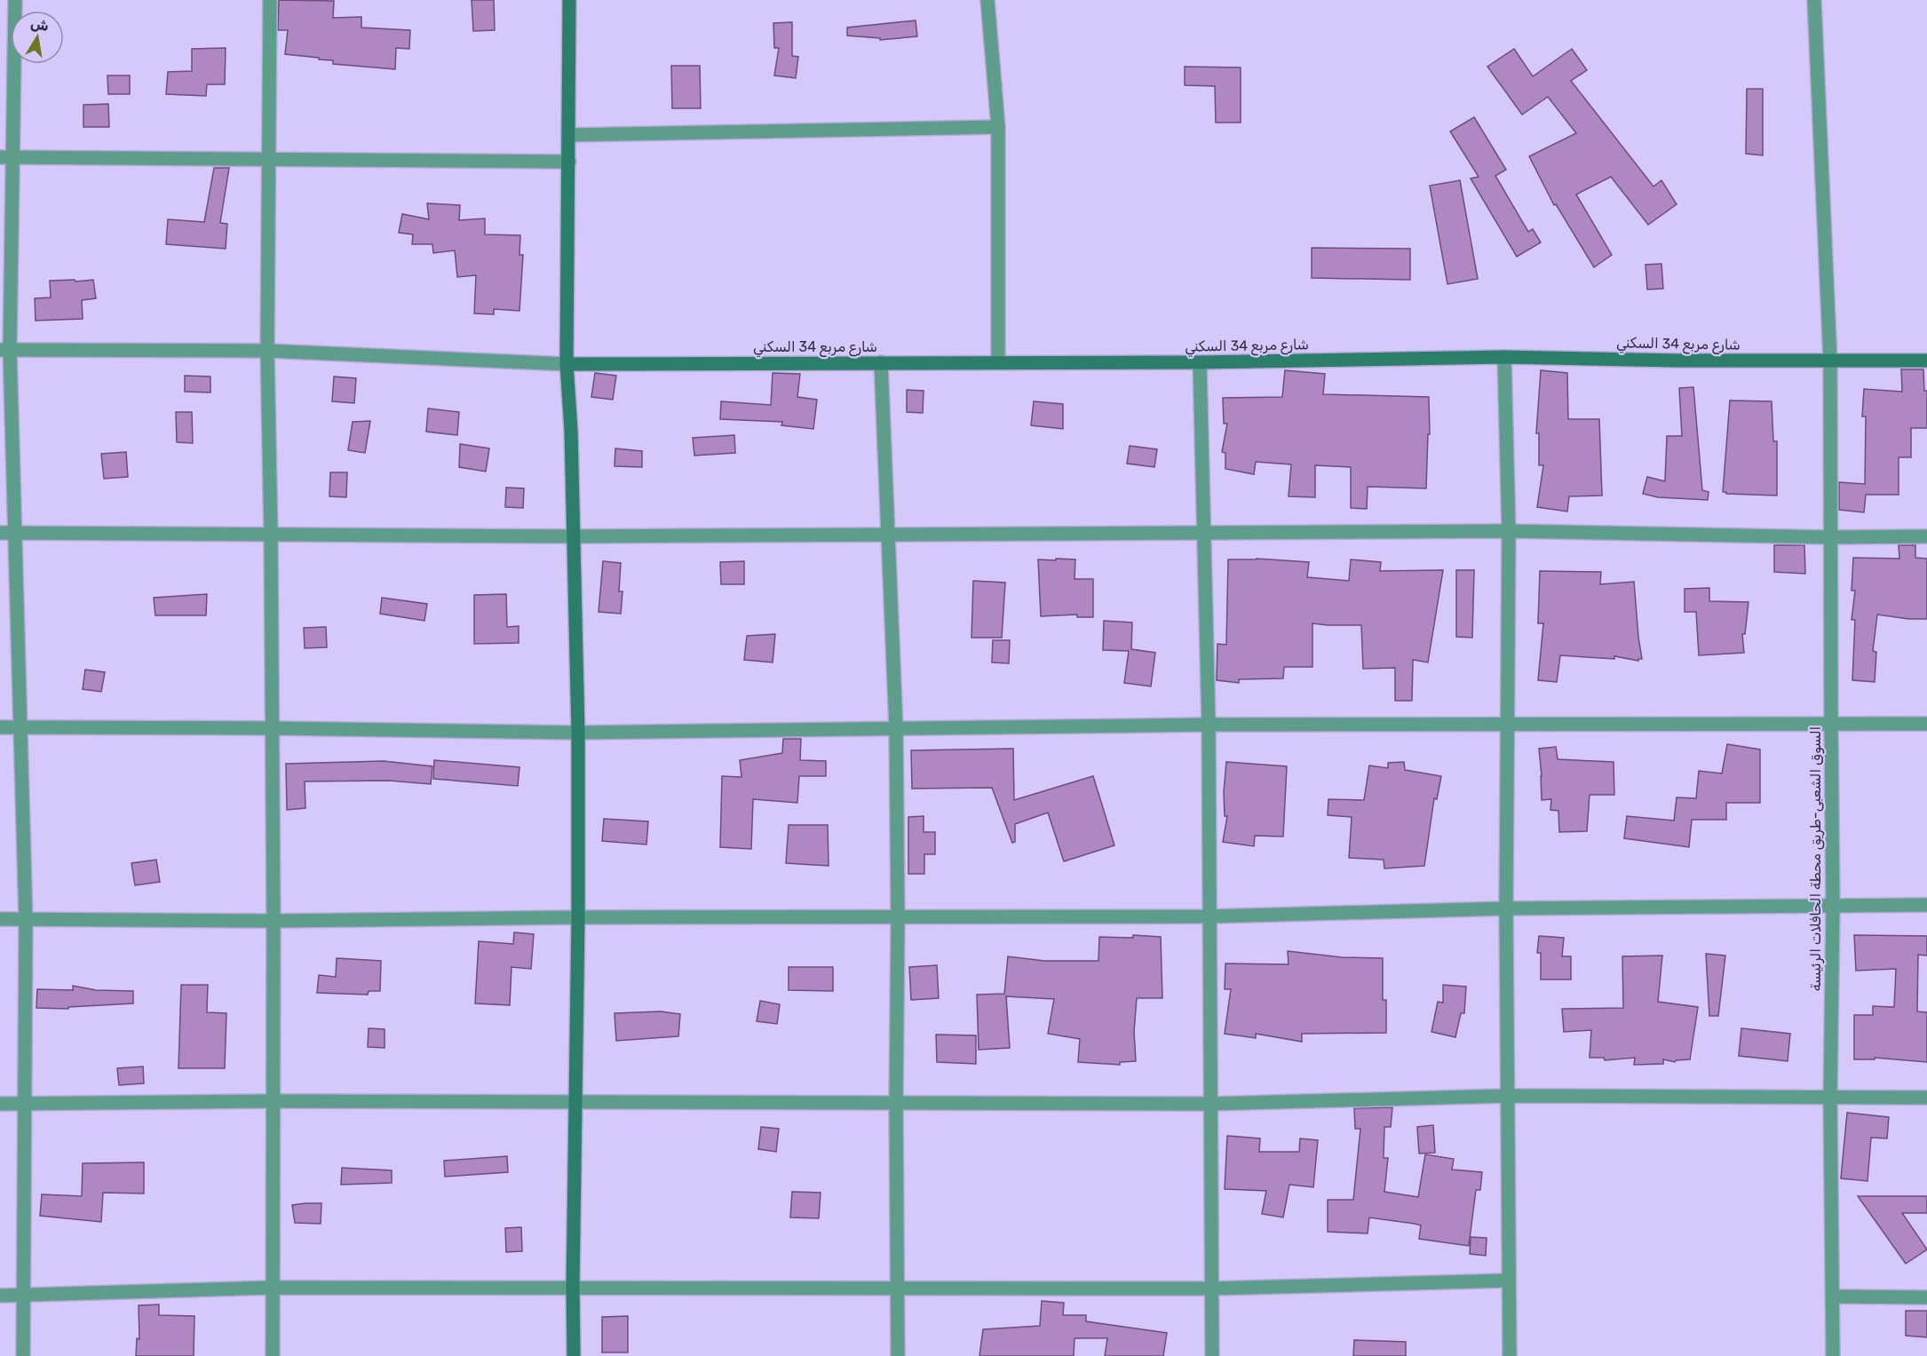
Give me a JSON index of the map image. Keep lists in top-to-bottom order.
{
  "streets": {
    "street": ["شارع مربع 34 السكني", "السوق الشعبى-طريق محطة الحافلات الرئيسة"]
  },
  "crossings": [
    ["شارع مربع 34 السكني", "السوق الشعبى-طريق محطة الحافلات الرئيسة"]
  ],
  "north": "top"
}
